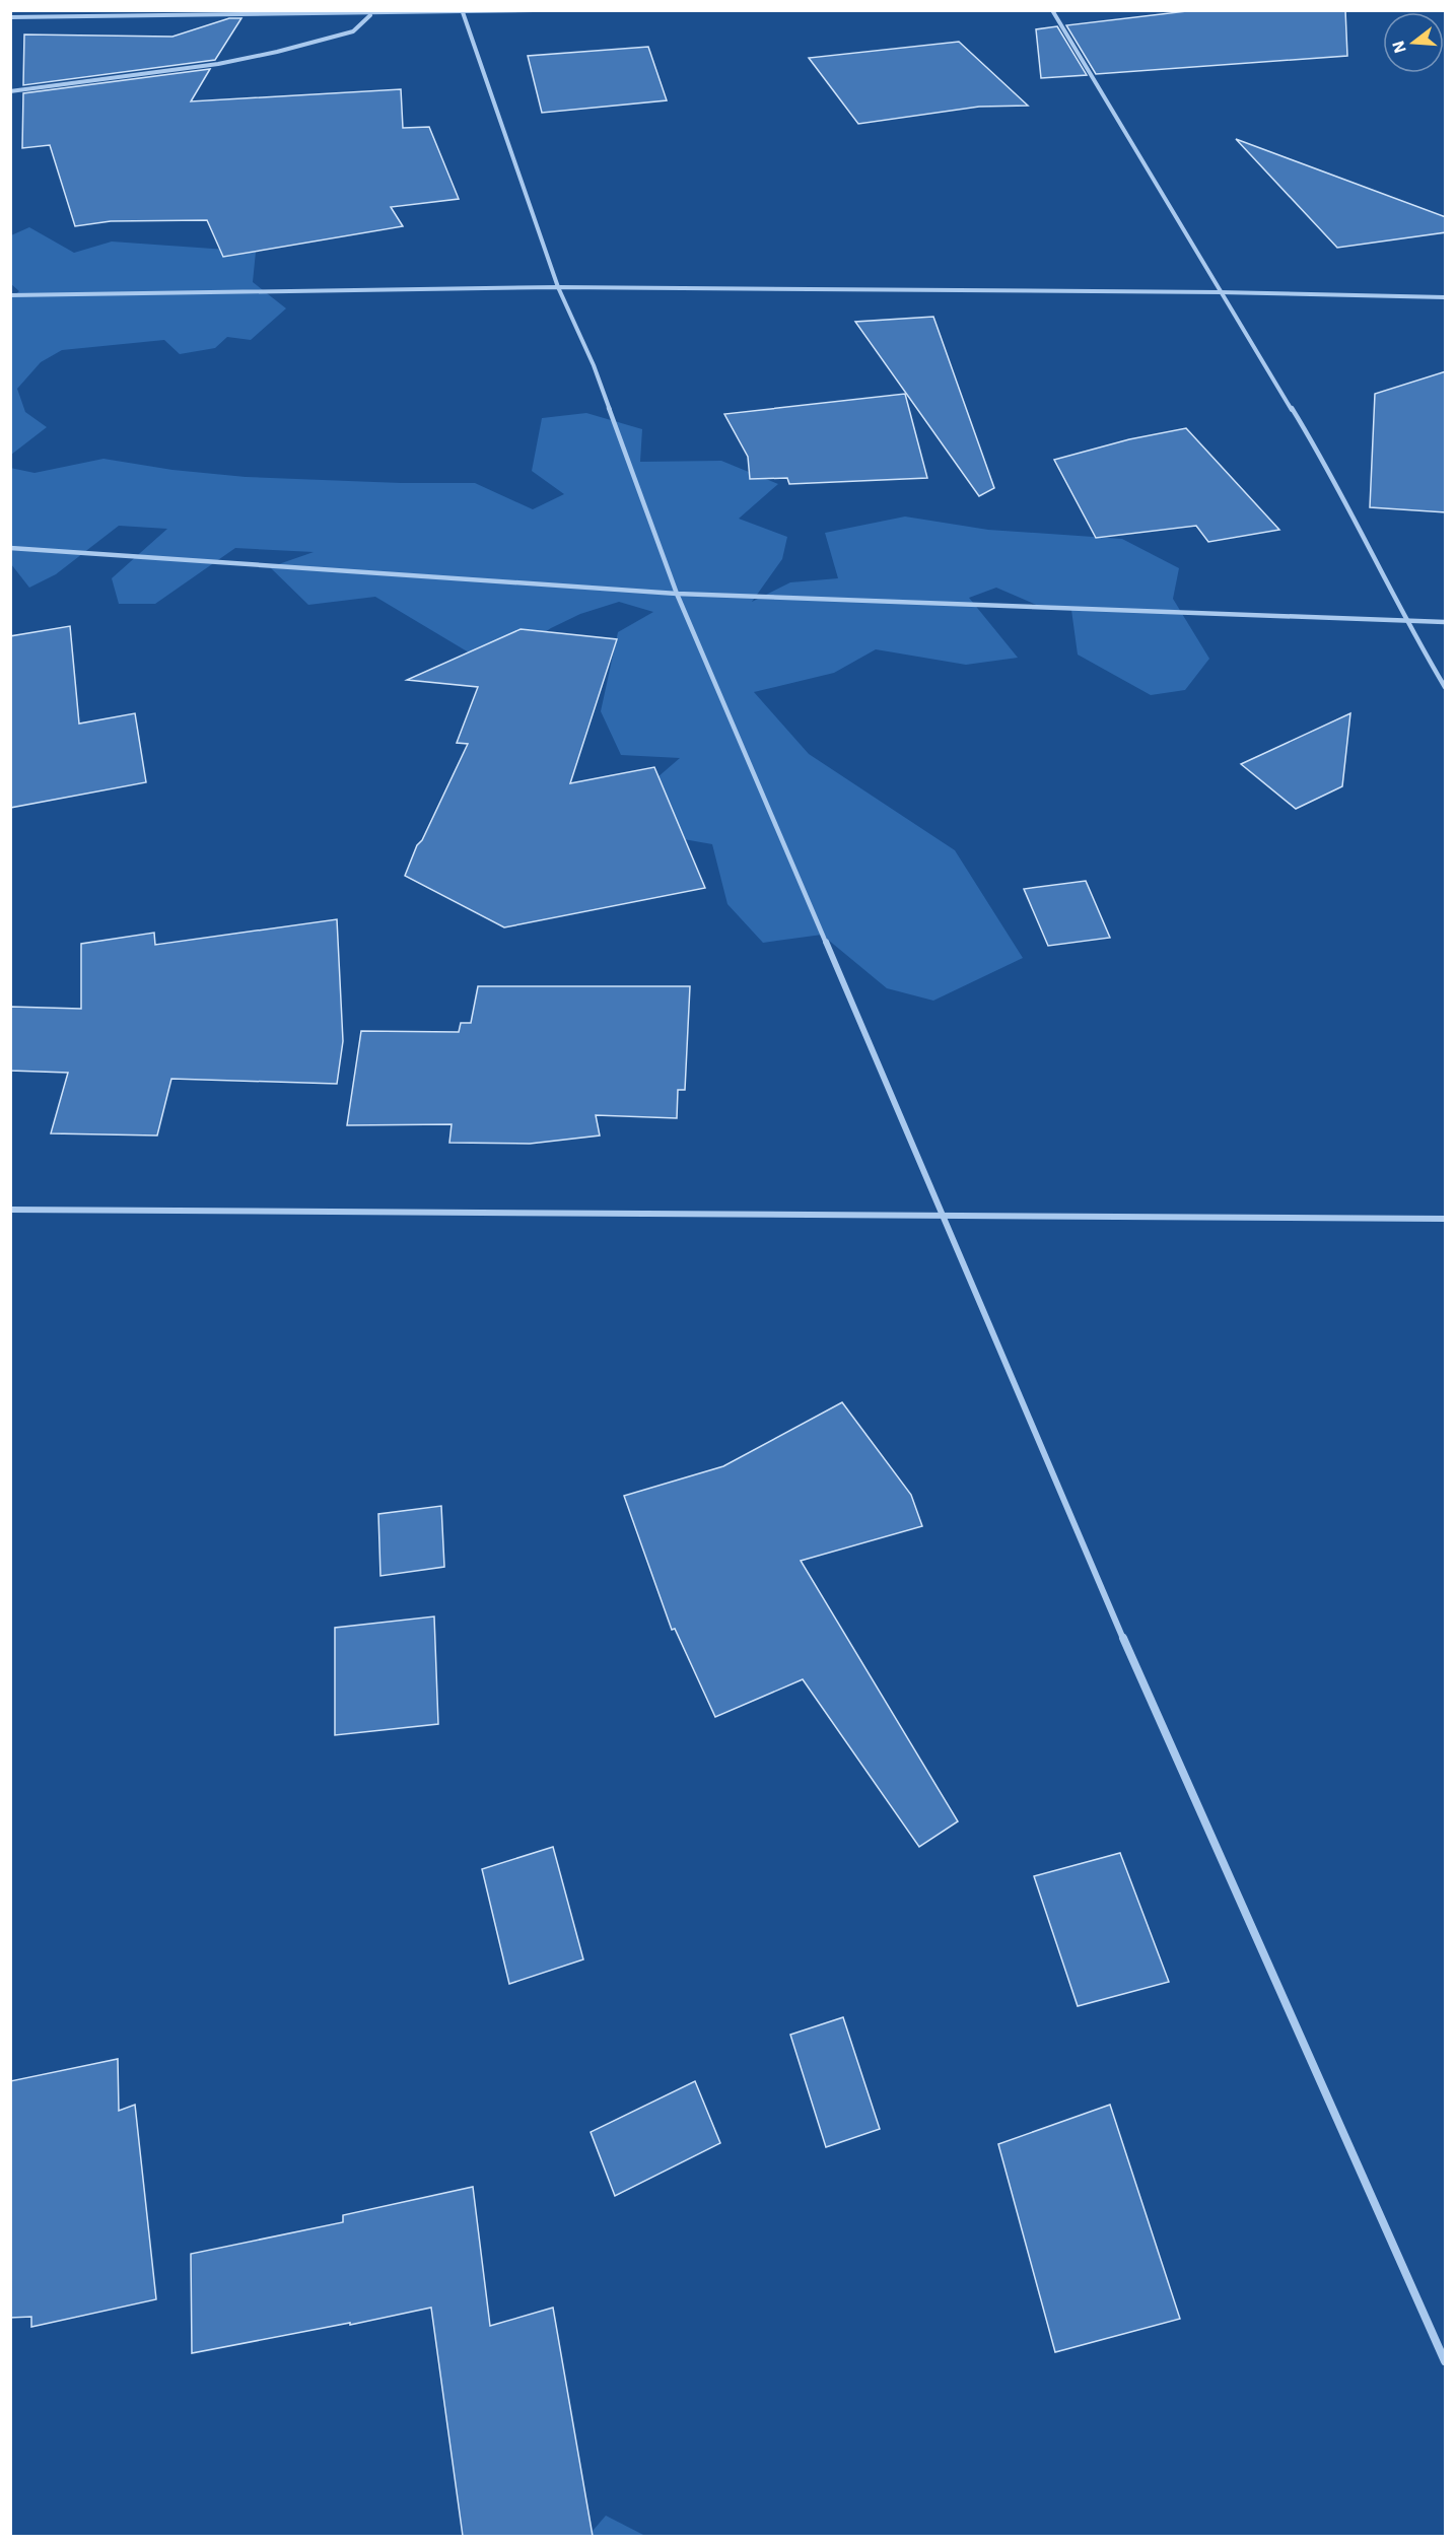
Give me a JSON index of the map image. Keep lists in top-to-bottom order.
{
  "north": "left"
}
